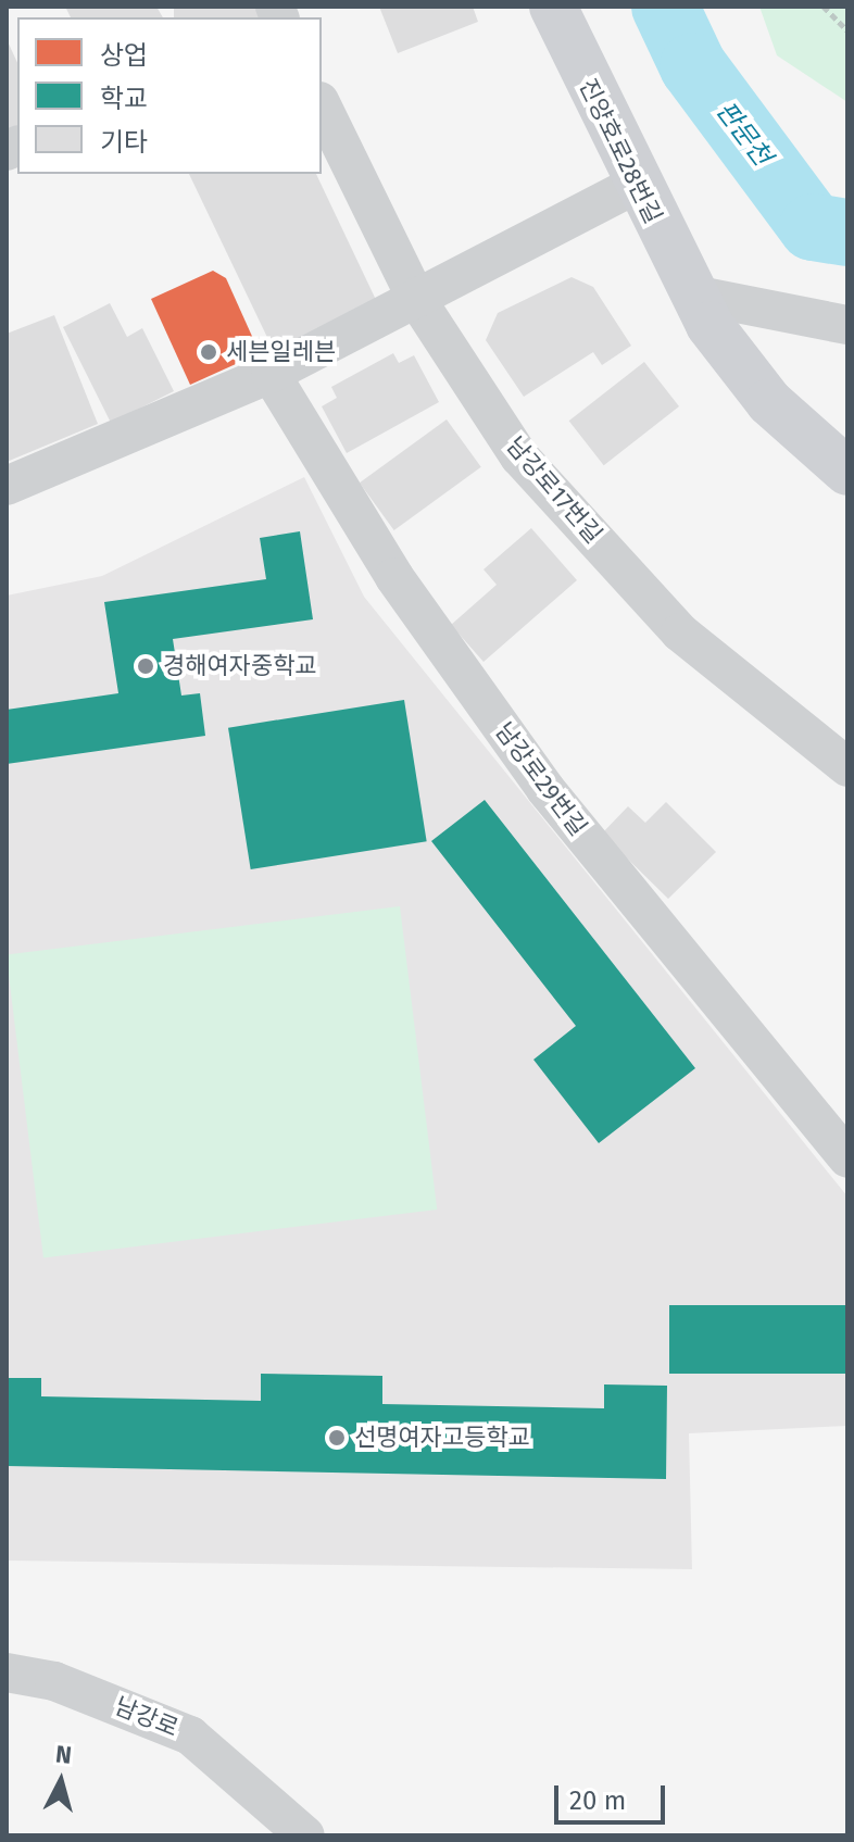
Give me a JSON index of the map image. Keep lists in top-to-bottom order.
{
  "streets": {
    "street": [
      "진양호로28번길",
      "남강로17번길",
      "남강로29번길",
      "남강로"
    ]
  },
  "water": ["판문천"],
  "places": ["세븐일레븐", "경해여자중학교", "선명여자고등학교"],
  "legend": ["상업", "학교", "기타"],
  "scale_bar": "20 m",
  "north": "top"
}
